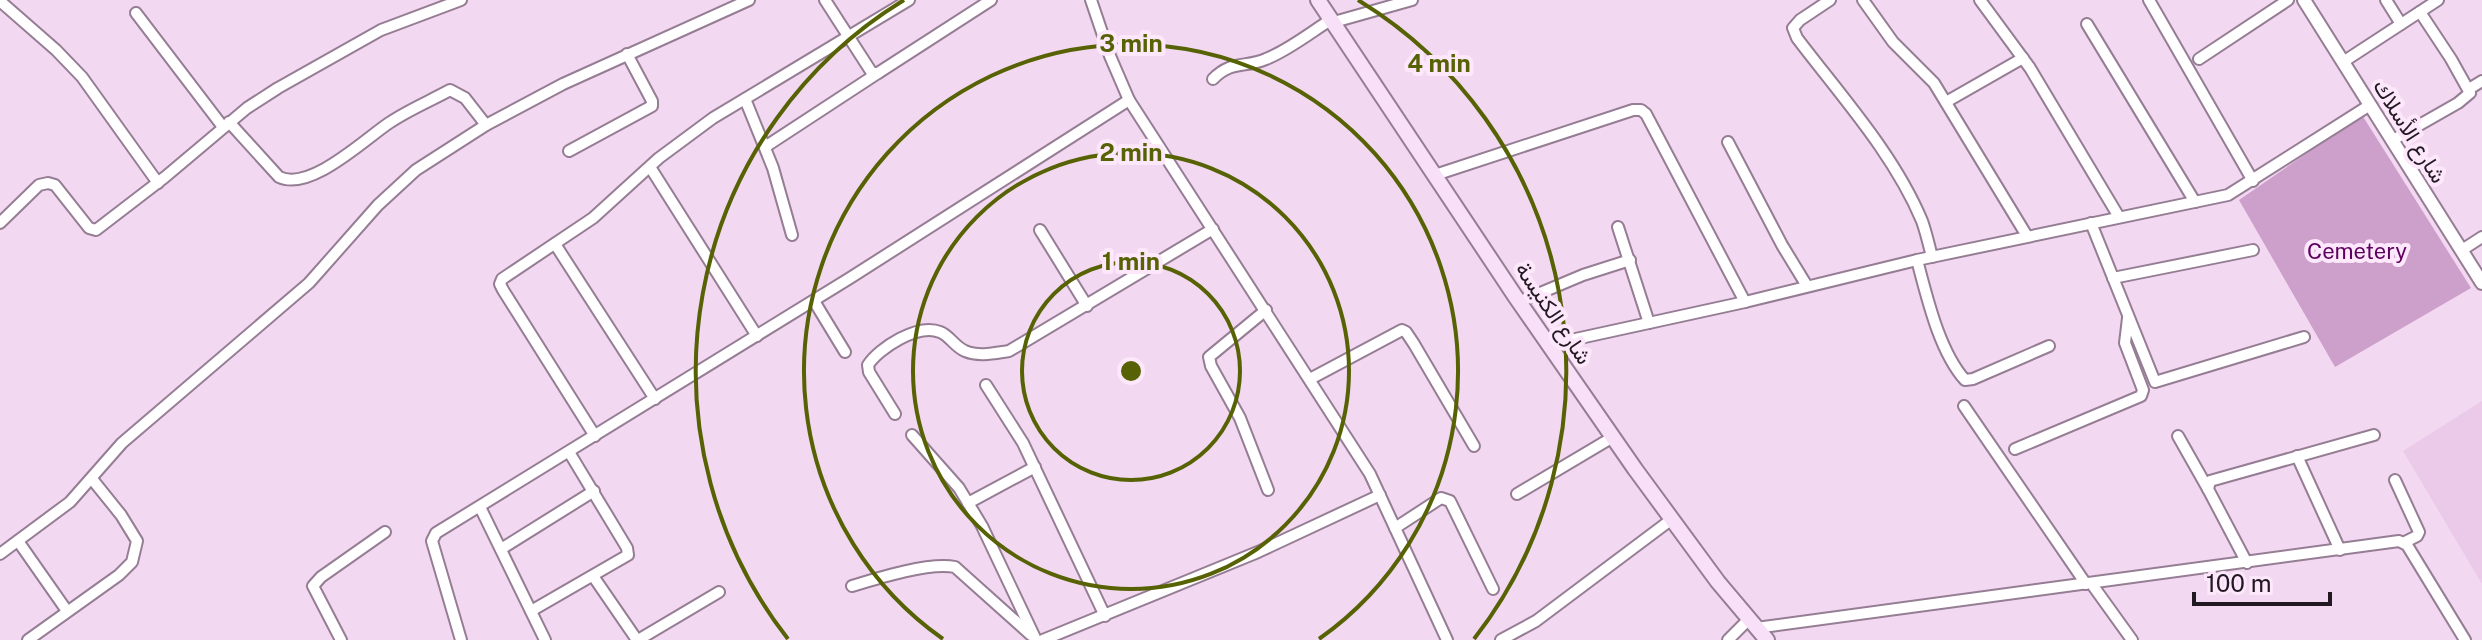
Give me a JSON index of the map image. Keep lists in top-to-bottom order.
{
  "streets": {
    "main road": ["شارع الكنيسة"],
    "street": ["شارع الأسلاك"]
  },
  "parks": ["Cemetery"],
  "scale_bar": "100 m",
  "rings": [
    "3 min",
    "4 min",
    "2 min",
    "1 min"
  ]
}
